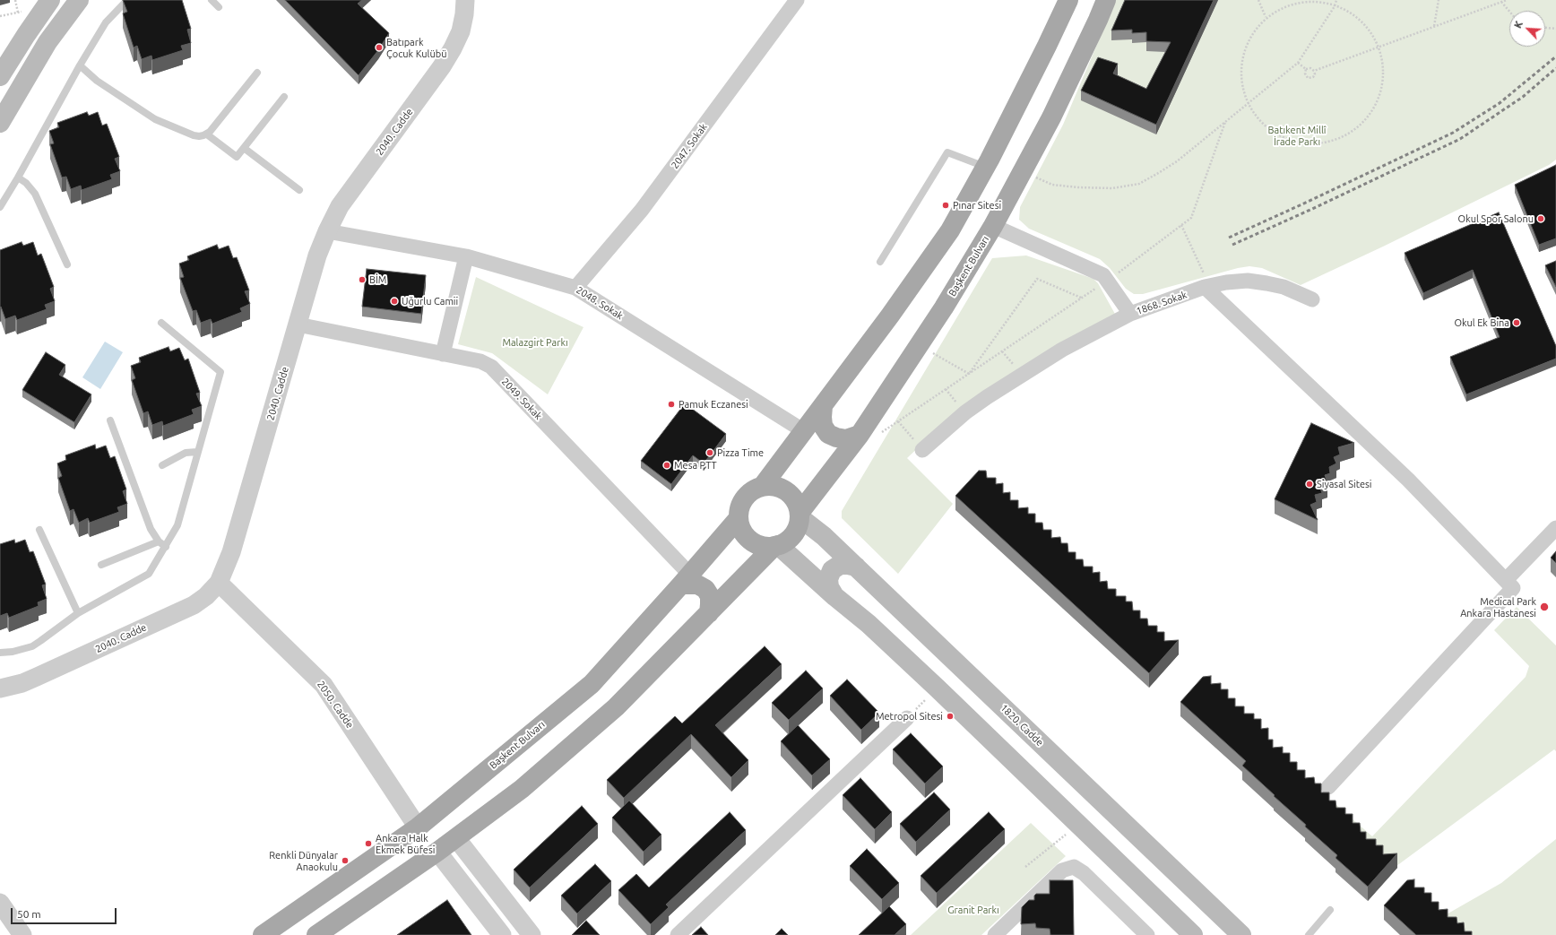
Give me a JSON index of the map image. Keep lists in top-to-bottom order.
{
  "streets": {
    "main road": ["Başkent Bulvarı", "1820. Cadde"],
    "street": [
      "2040. Cadde",
      "2047. Sokak",
      "2048. Sokak",
      "1868. Sokak",
      "2049. Sokak",
      "2050. Cadde"
    ]
  },
  "crossings": [
    ["2040. Cadde", "2048. Sokak"],
    ["2040. Cadde", "2049. Sokak"],
    ["2040. Cadde", "2050. Cadde"],
    ["2047. Sokak", "2048. Sokak"],
    ["Başkent Bulvarı", "1868. Sokak"],
    ["Başkent Bulvarı", "2049. Sokak"],
    ["Başkent Bulvarı", "2050. Cadde"],
    ["Başkent Bulvarı", "1820. Cadde"]
  ],
  "parks": ["Batıkent Millî İrade Parkı", "Malazgirt Parkı", "Granit Parkı"],
  "places": [
    "Batıpark Çocuk Kulübü",
    "Pınar Sitesi",
    "Okul Spor Salonu",
    "BİM",
    "Uğurlu Camii",
    "Okul Ek Bina",
    "Pamuk Eczanesi",
    "Pizza Time",
    "Mesa PTT",
    "Siyasal Sitesi",
    "Medical Park Ankara Hastanesi",
    "Metropol Sitesi",
    "Ankara Halk Ekmek Büfesi",
    "Renkli Dünyalar Anaokulu"
  ],
  "scale_bar": "50 m",
  "north": "top left"
}
